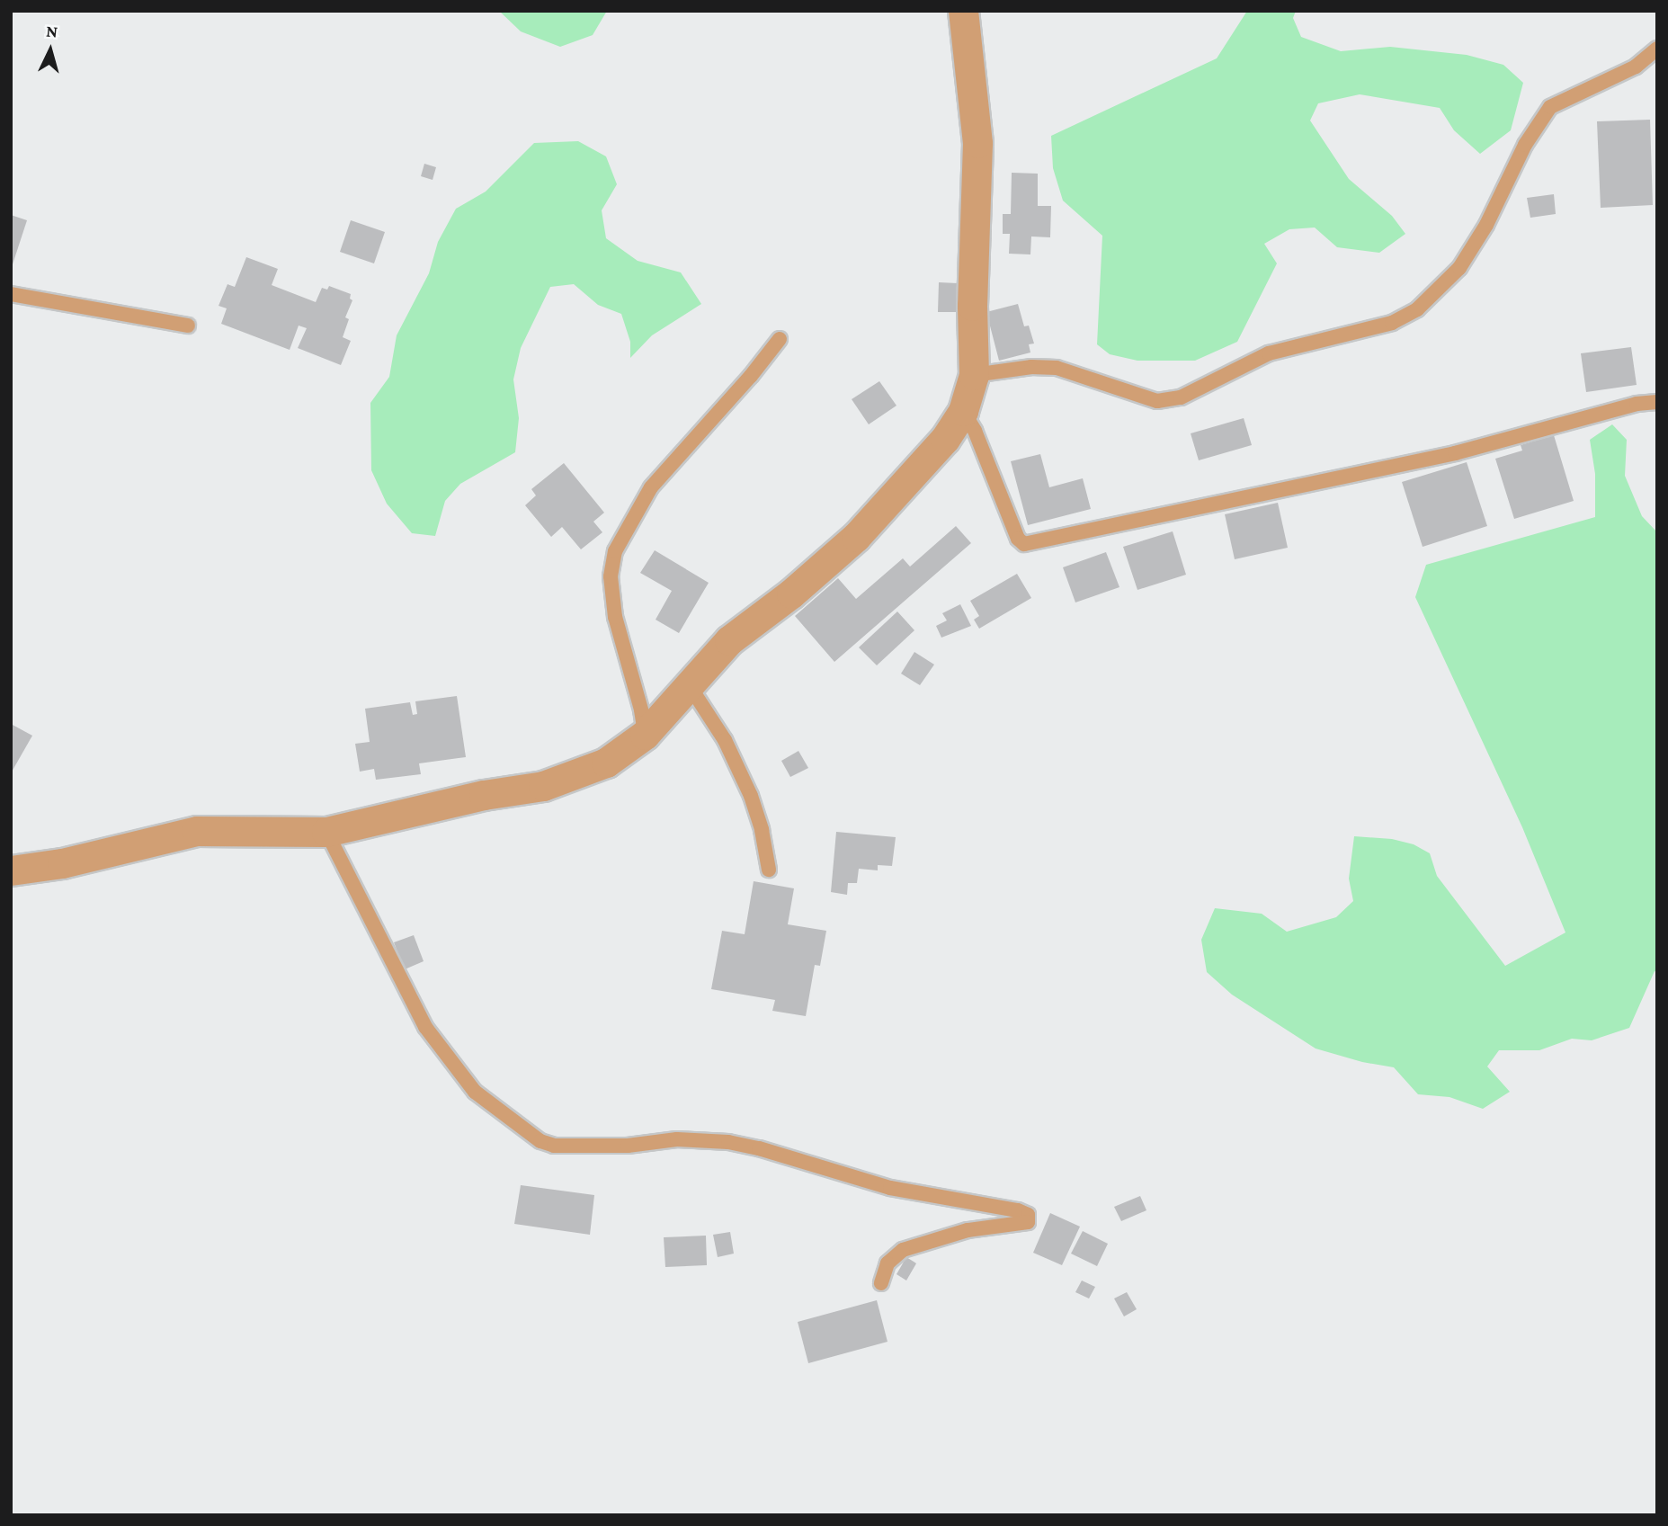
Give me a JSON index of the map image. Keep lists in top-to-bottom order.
{
  "north": "top"
}
